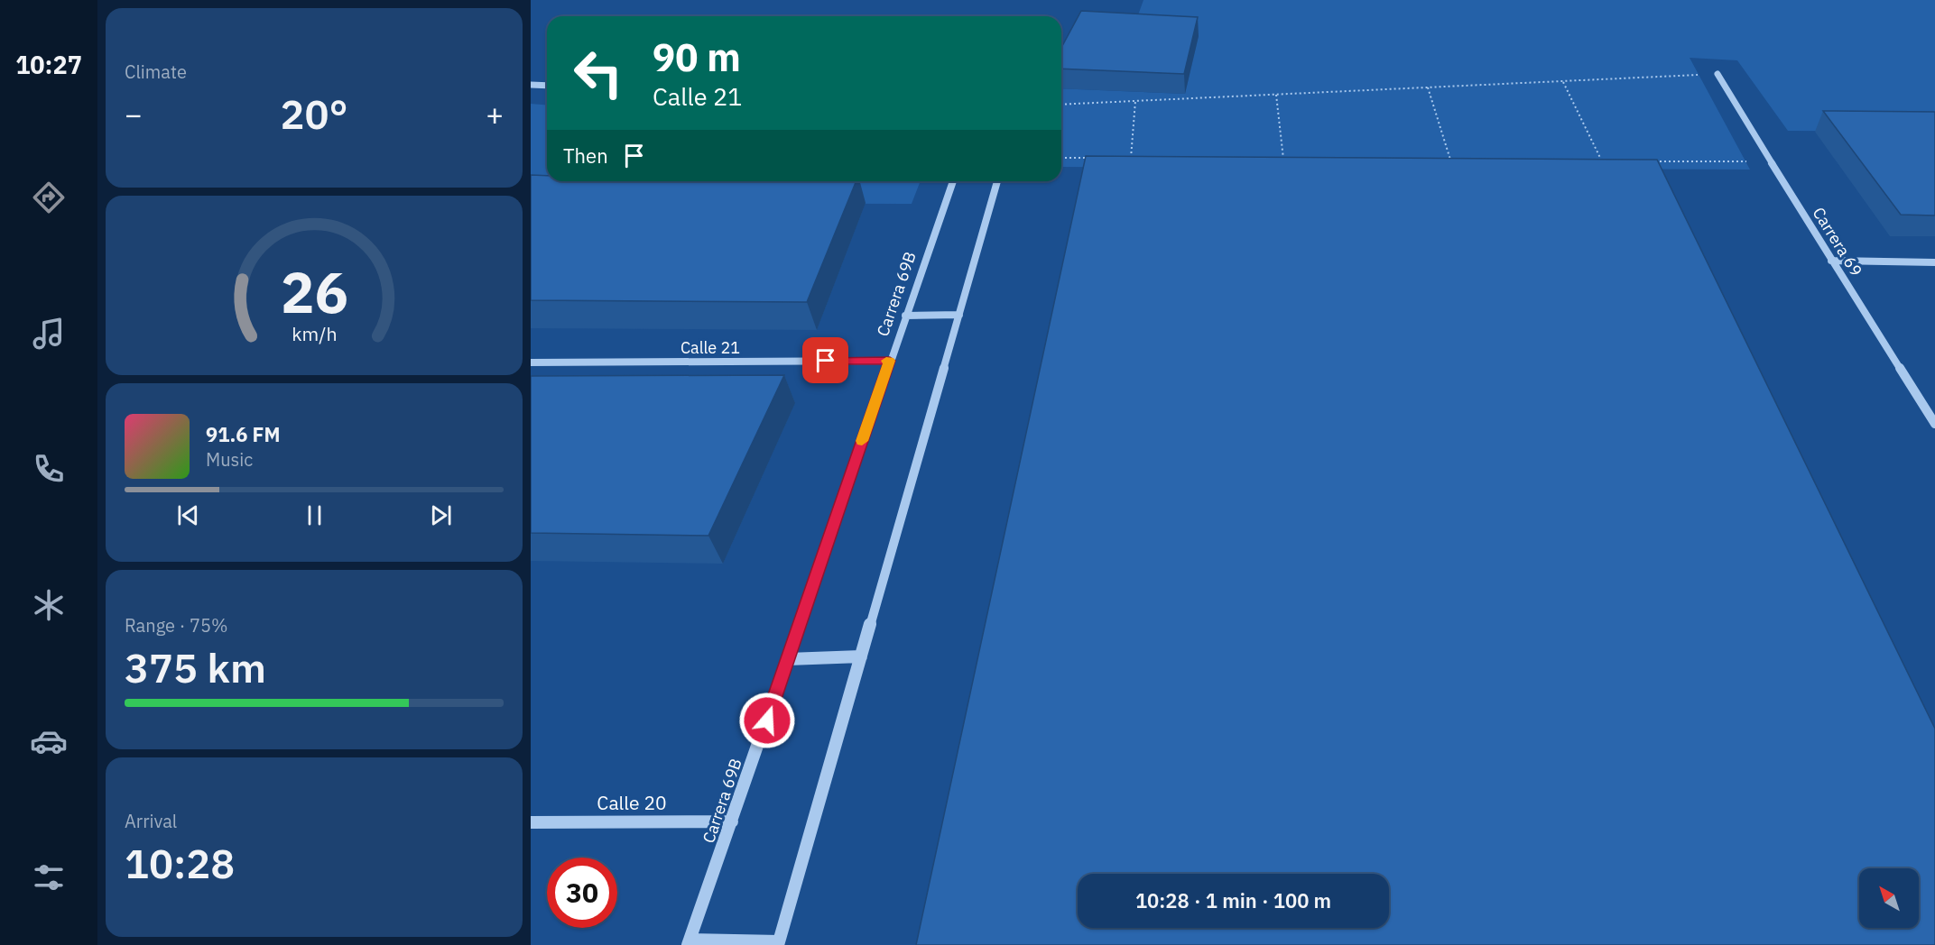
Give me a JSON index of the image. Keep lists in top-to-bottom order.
{
  "streets": {
    "street": [
      "Carrera 69",
      "Carrera 69B",
      "Calle 21",
      "Calle 20"
    ]
  },
  "crossings": [
    ["Carrera 69B", "Calle 21"],
    ["Carrera 69B", "Calle 20"]
  ],
  "north": "top left",
  "page": {
    "tabs": "10:27",
    "tile": [
      "Climate",
      ["Range · 75%", "375 km"],
      ["Arrival", "10:28"]
    ],
    "turn": ["90 m", "Calle 21"],
    "heat": ["−", "20°", "+"],
    "then": "Then",
    "song": ["91.6 FM", "Music"],
    "limit": "30",
    "trip": "10:28 · 1 min · 100 m",
    "gauge": ["26", "km/h"]
  }
}
